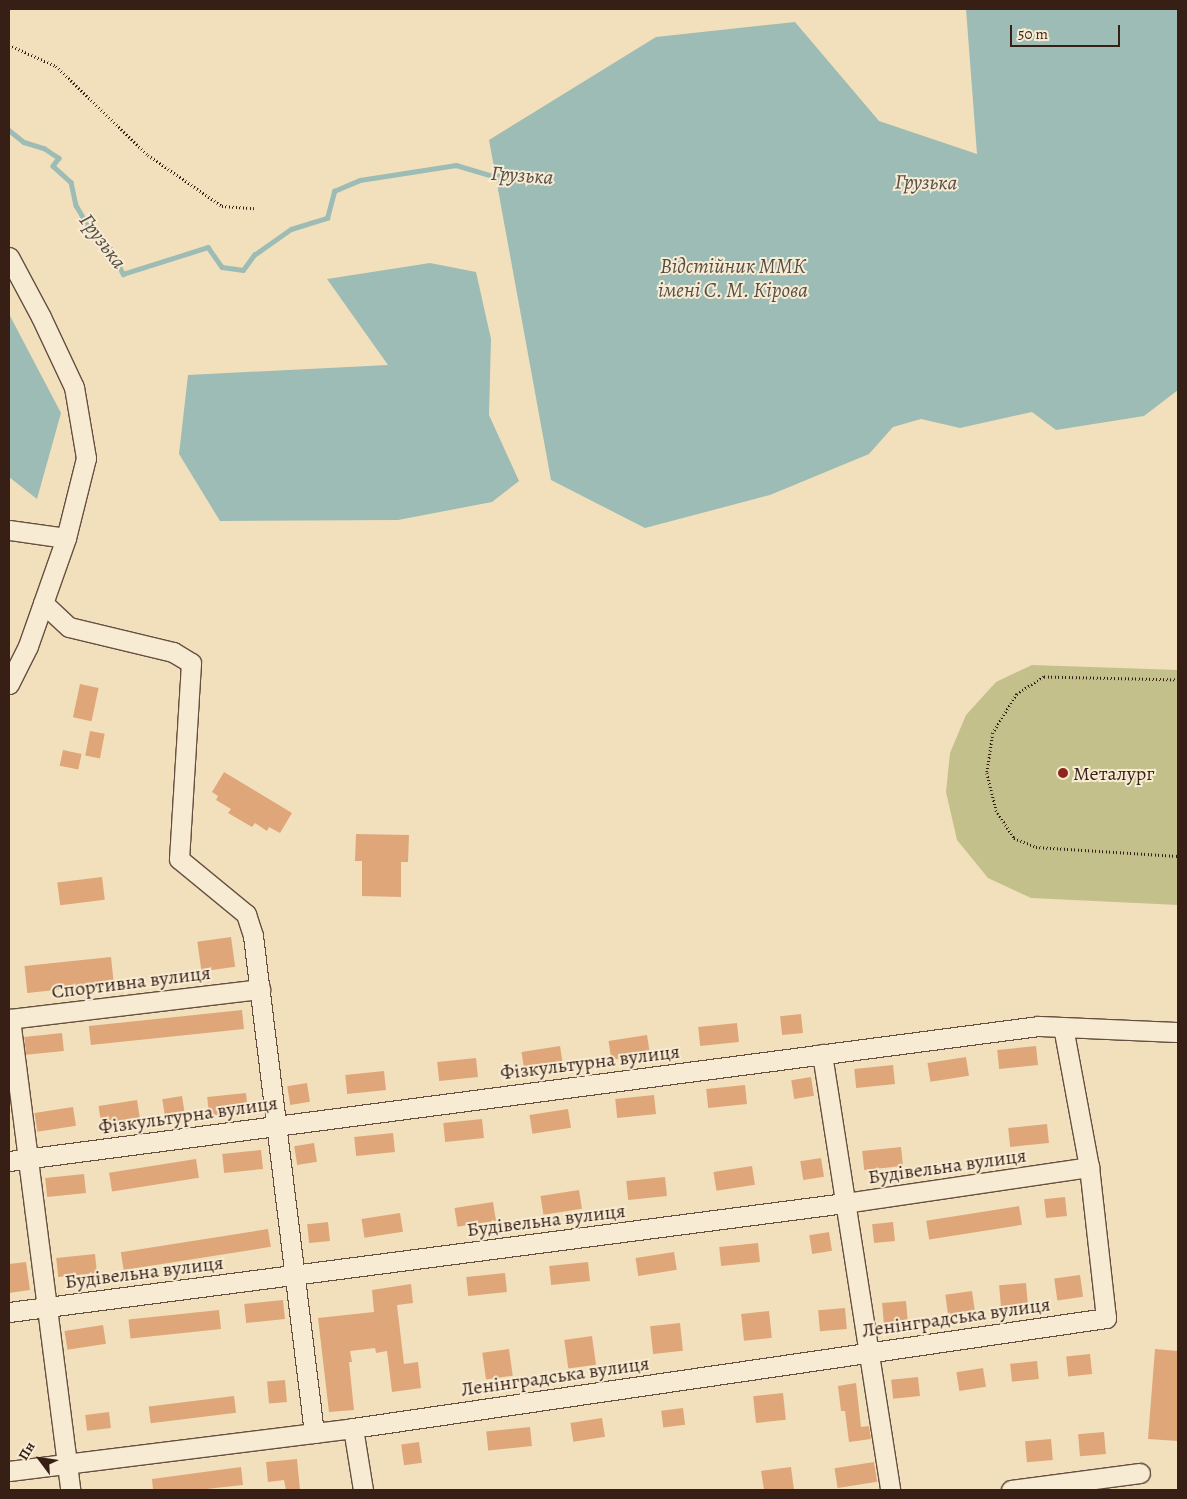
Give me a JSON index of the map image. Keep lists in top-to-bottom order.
{
  "streets": {
    "street": [
      "Спортивна вулиця",
      "Фiзкультурна вулиця",
      "Будівельна вулиця",
      "Ленінградська вулиця"
    ]
  },
  "crossings": [
    ["Будівельна вулиця", "Ленінградська вулиця"]
  ],
  "water": ["Грузька", "Відстійник ММК імені С. М. Кірова"],
  "places": ["Металург"],
  "scale_bar": "50 m",
  "north": "top left"
}
